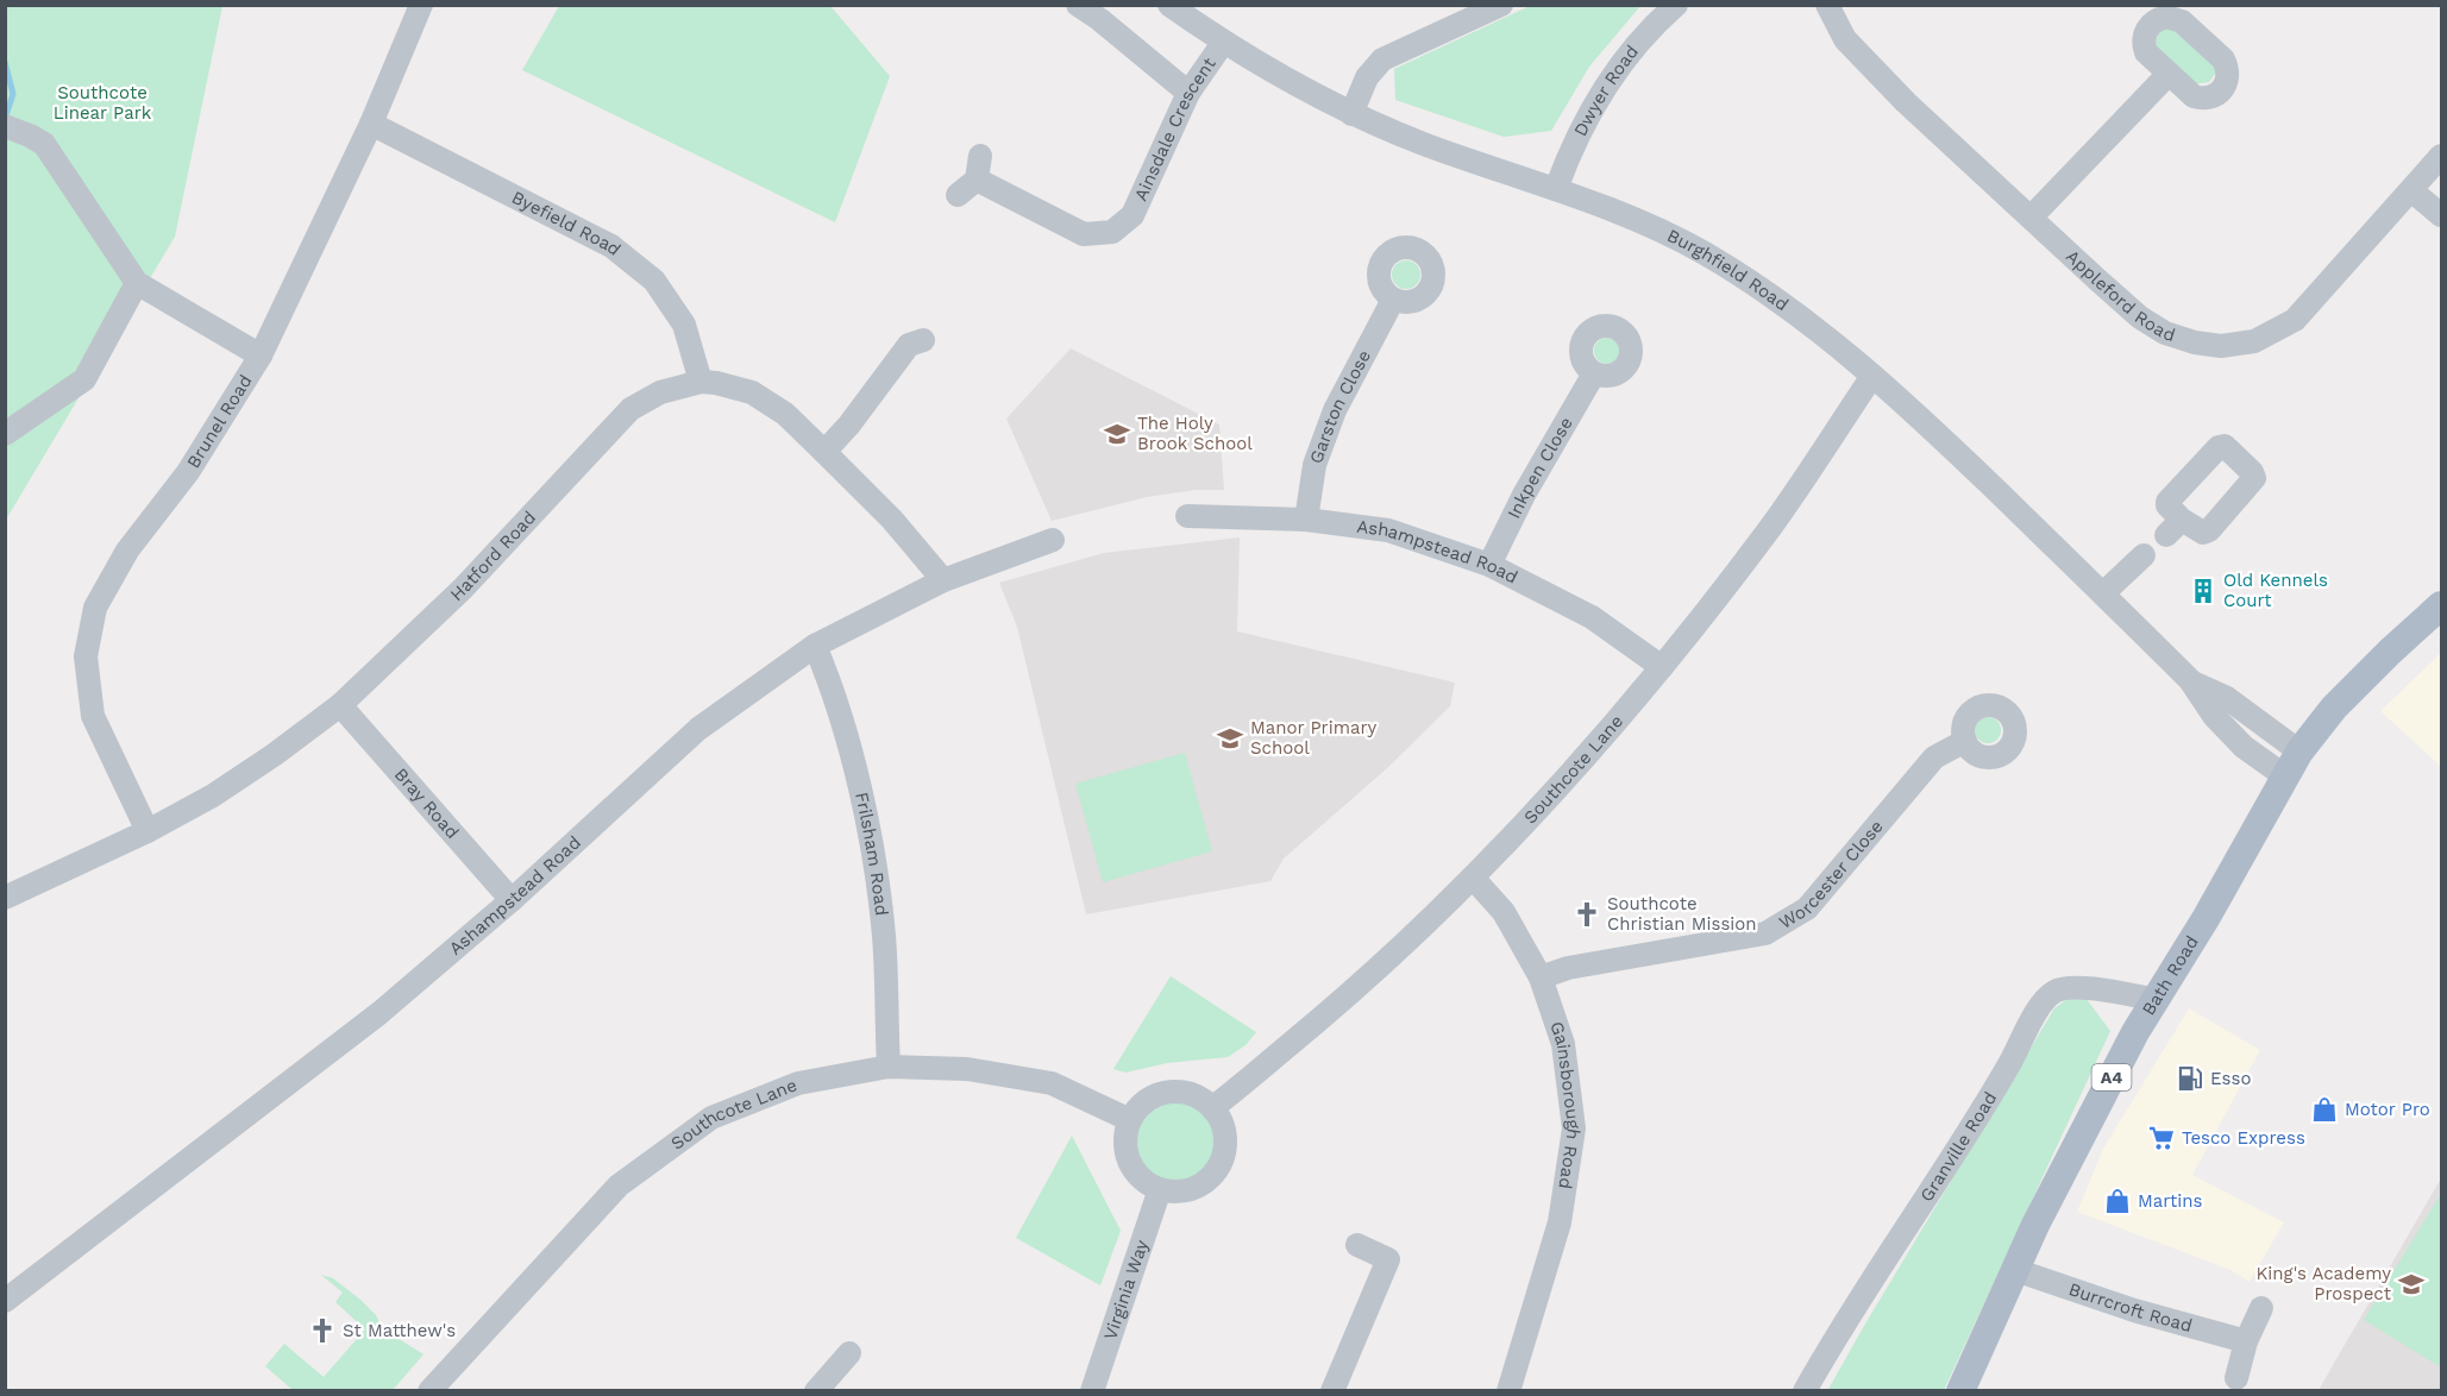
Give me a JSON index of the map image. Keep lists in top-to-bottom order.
{
  "streets": {
    "main road": ["Bath Road", "A4"],
    "street": [
      "Dwyer Road",
      "Ainsdale Crescent",
      "Byefield Road",
      "Burghfield Road",
      "Appleford Road",
      "Garston Close",
      "Brunel Road",
      "Inkpen Close",
      "Ashampstead Road",
      "Hatford Road",
      "Southcote Lane",
      "Bray Road",
      "Frilsham Road",
      "Worcester Close",
      "Gainsborough Road",
      "Granville Road",
      "Virginia Way",
      "Burrcroft Road"
    ]
  },
  "crossings": [
    ["Dwyer Road", "Burghfield Road"],
    ["Ainsdale Crescent", "Burghfield Road"],
    ["Byefield Road", "Brunel Road"],
    ["Byefield Road", "Hatford Road"],
    ["Burghfield Road", "Southcote Lane"],
    ["Burghfield Road", "Bath Road"],
    ["Garston Close", "Ashampstead Road"],
    ["Brunel Road", "Hatford Road"],
    ["Inkpen Close", "Ashampstead Road"],
    ["Ashampstead Road", "Hatford Road"],
    ["Ashampstead Road", "Southcote Lane"],
    ["Ashampstead Road", "Bray Road"],
    ["Ashampstead Road", "Frilsham Road"],
    ["Hatford Road", "Bray Road"],
    ["Southcote Lane", "Frilsham Road"],
    ["Southcote Lane", "Gainsborough Road"],
    ["Southcote Lane", "Virginia Way"],
    ["Worcester Close", "Gainsborough Road"],
    ["Bath Road", "Granville Road"],
    ["Bath Road", "Burrcroft Road"]
  ],
  "parks": ["Southcote Linear Park"],
  "places": {
    "school or university": ["The Holy Brook School", "Manor Primary School", "King's Academy Prospect"],
    "building": ["Old Kennels Court"],
    "church": ["Southcote Christian Mission", "St Matthew's"],
    "fuel station": ["Esso"],
    "shop": ["Motor Pro", "Martins"],
    "supermarket": ["Tesco Express"]
  }
}
